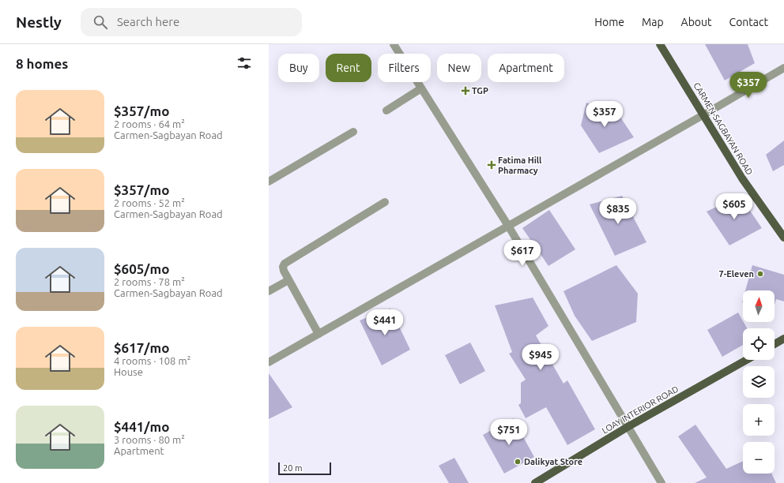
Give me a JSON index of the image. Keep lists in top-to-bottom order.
{
  "streets": {
    "main road": ["CARMEN-SAGBAYAN ROAD", "LOAY INTERIOR ROAD"]
  },
  "places": {
    "health": ["TGP", "Fatima Hill Pharmacy"],
    "other": ["7-Eleven", "Dalikyat Store"]
  },
  "scale_bar": "20 m",
  "north": "top",
  "page": {
    "header": "Nestly",
    "search": "Search here",
    "nav": [
      "Home",
      "Map",
      "About",
      "Contact"
    ],
    "heading": "8 homes",
    "chip": [
      "Buy",
      "Rent",
      "Filters",
      "New",
      "Apartment"
    ],
    "price": [
      "$357",
      "$357",
      "$605",
      "$835",
      "$617",
      "$441",
      "$945",
      "$751"
    ],
    "list": [
      {
        "name": "$357/mo",
        "note": "2 rooms · 64 m² · Carmen-Sagbayan Road"
      },
      {
        "name": "$357/mo",
        "note": "2 rooms · 52 m² · Carmen-Sagbayan Road"
      },
      {
        "name": "$605/mo",
        "note": "2 rooms · 78 m² · Carmen-Sagbayan Road"
      },
      {
        "name": "$617/mo",
        "note": "4 rooms · 108 m² · House"
      },
      {
        "name": "$441/mo",
        "note": "3 rooms · 80 m² · Apartment"
      }
    ],
    "map_buttons": ["+", "−"],
    "scale": "20 m"
  }
}
